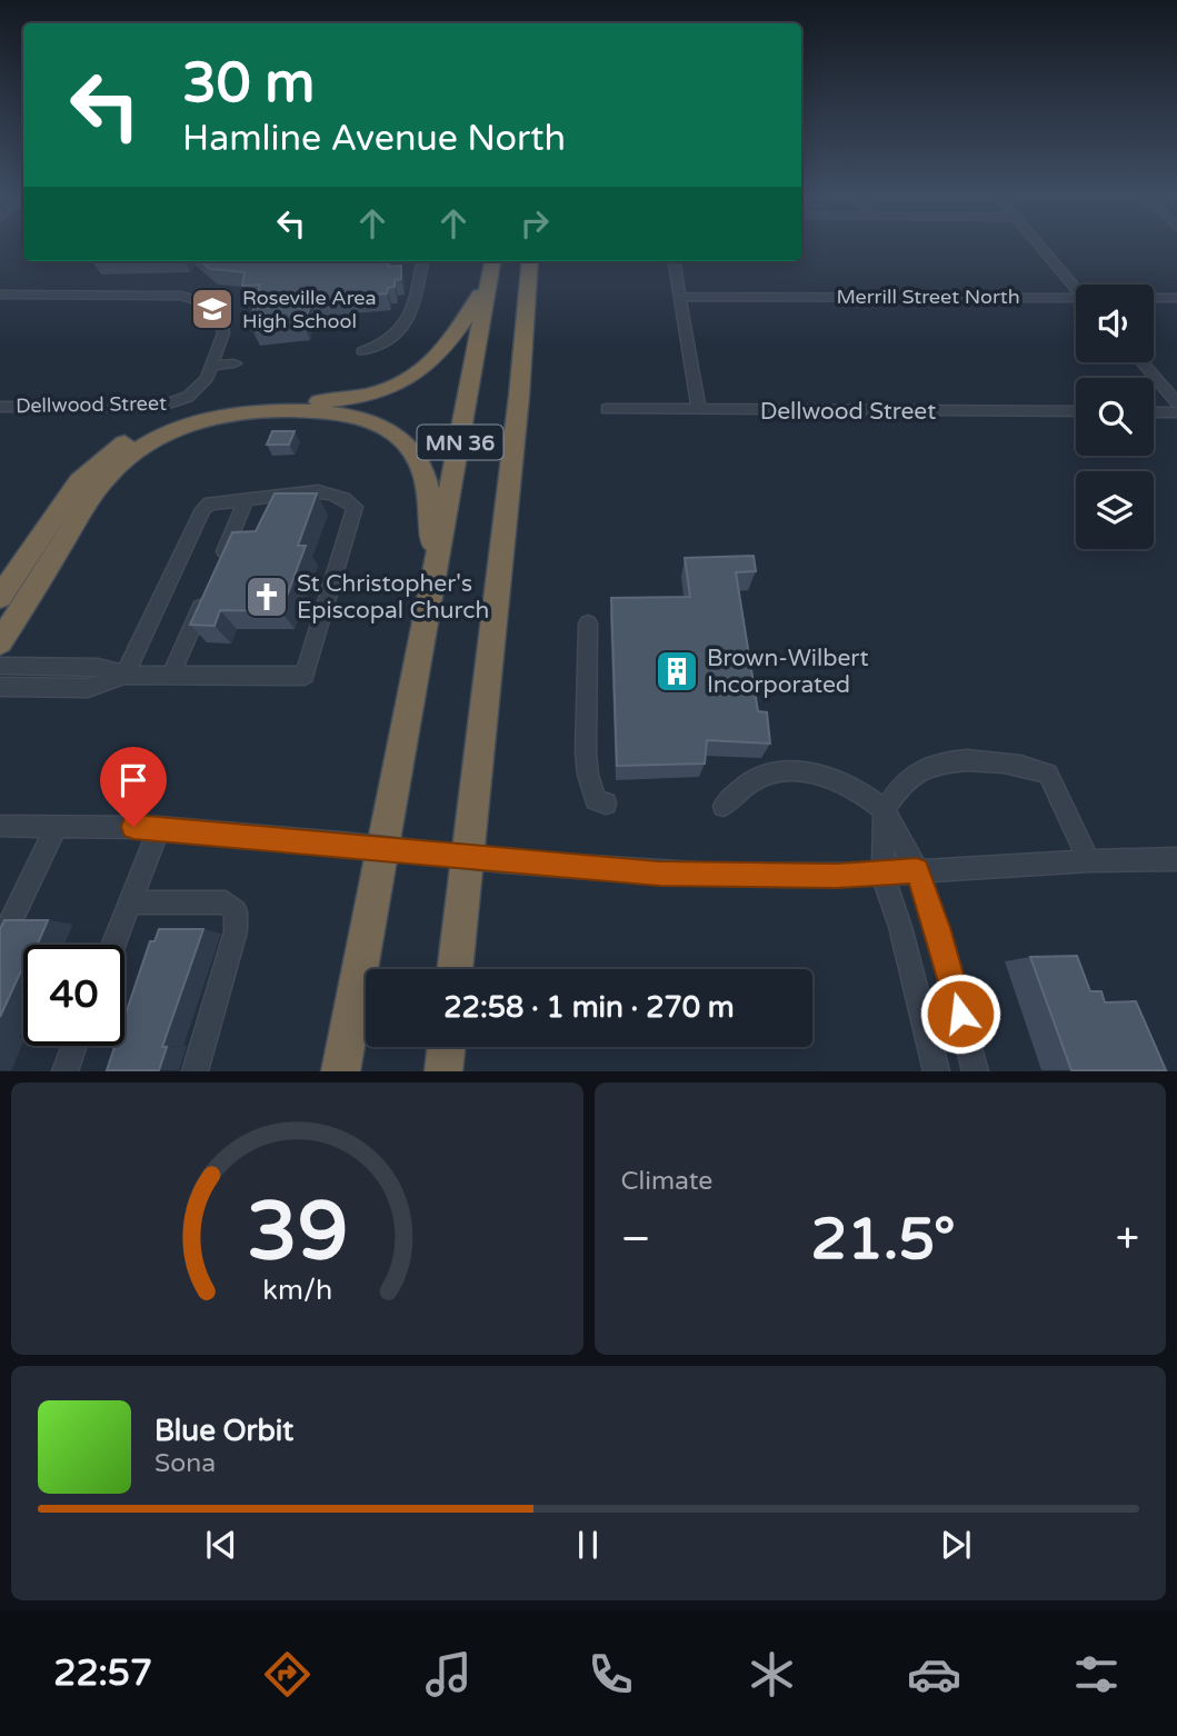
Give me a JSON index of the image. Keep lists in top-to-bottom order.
{
  "streets": {
    "highway": ["MN 36"],
    "street": ["Merrill Street North", "Dellwood Street"]
  },
  "places": {
    "school or university": ["Roseville Area High School"],
    "church": ["St Christopher's Episcopal Church"],
    "building": ["Brown-Wilbert Incorporated"]
  },
  "page": {
    "turn": ["30 m", "Hamline Avenue North"],
    "limit": "40",
    "trip": "22:58 · 1 min · 270 m",
    "tile": "Climate",
    "heat": ["−", "21.5°", "+"],
    "song": ["Blue Orbit", "Sona"],
    "tabs": "22:57",
    "gauge": ["39", "km/h"]
  }
}
